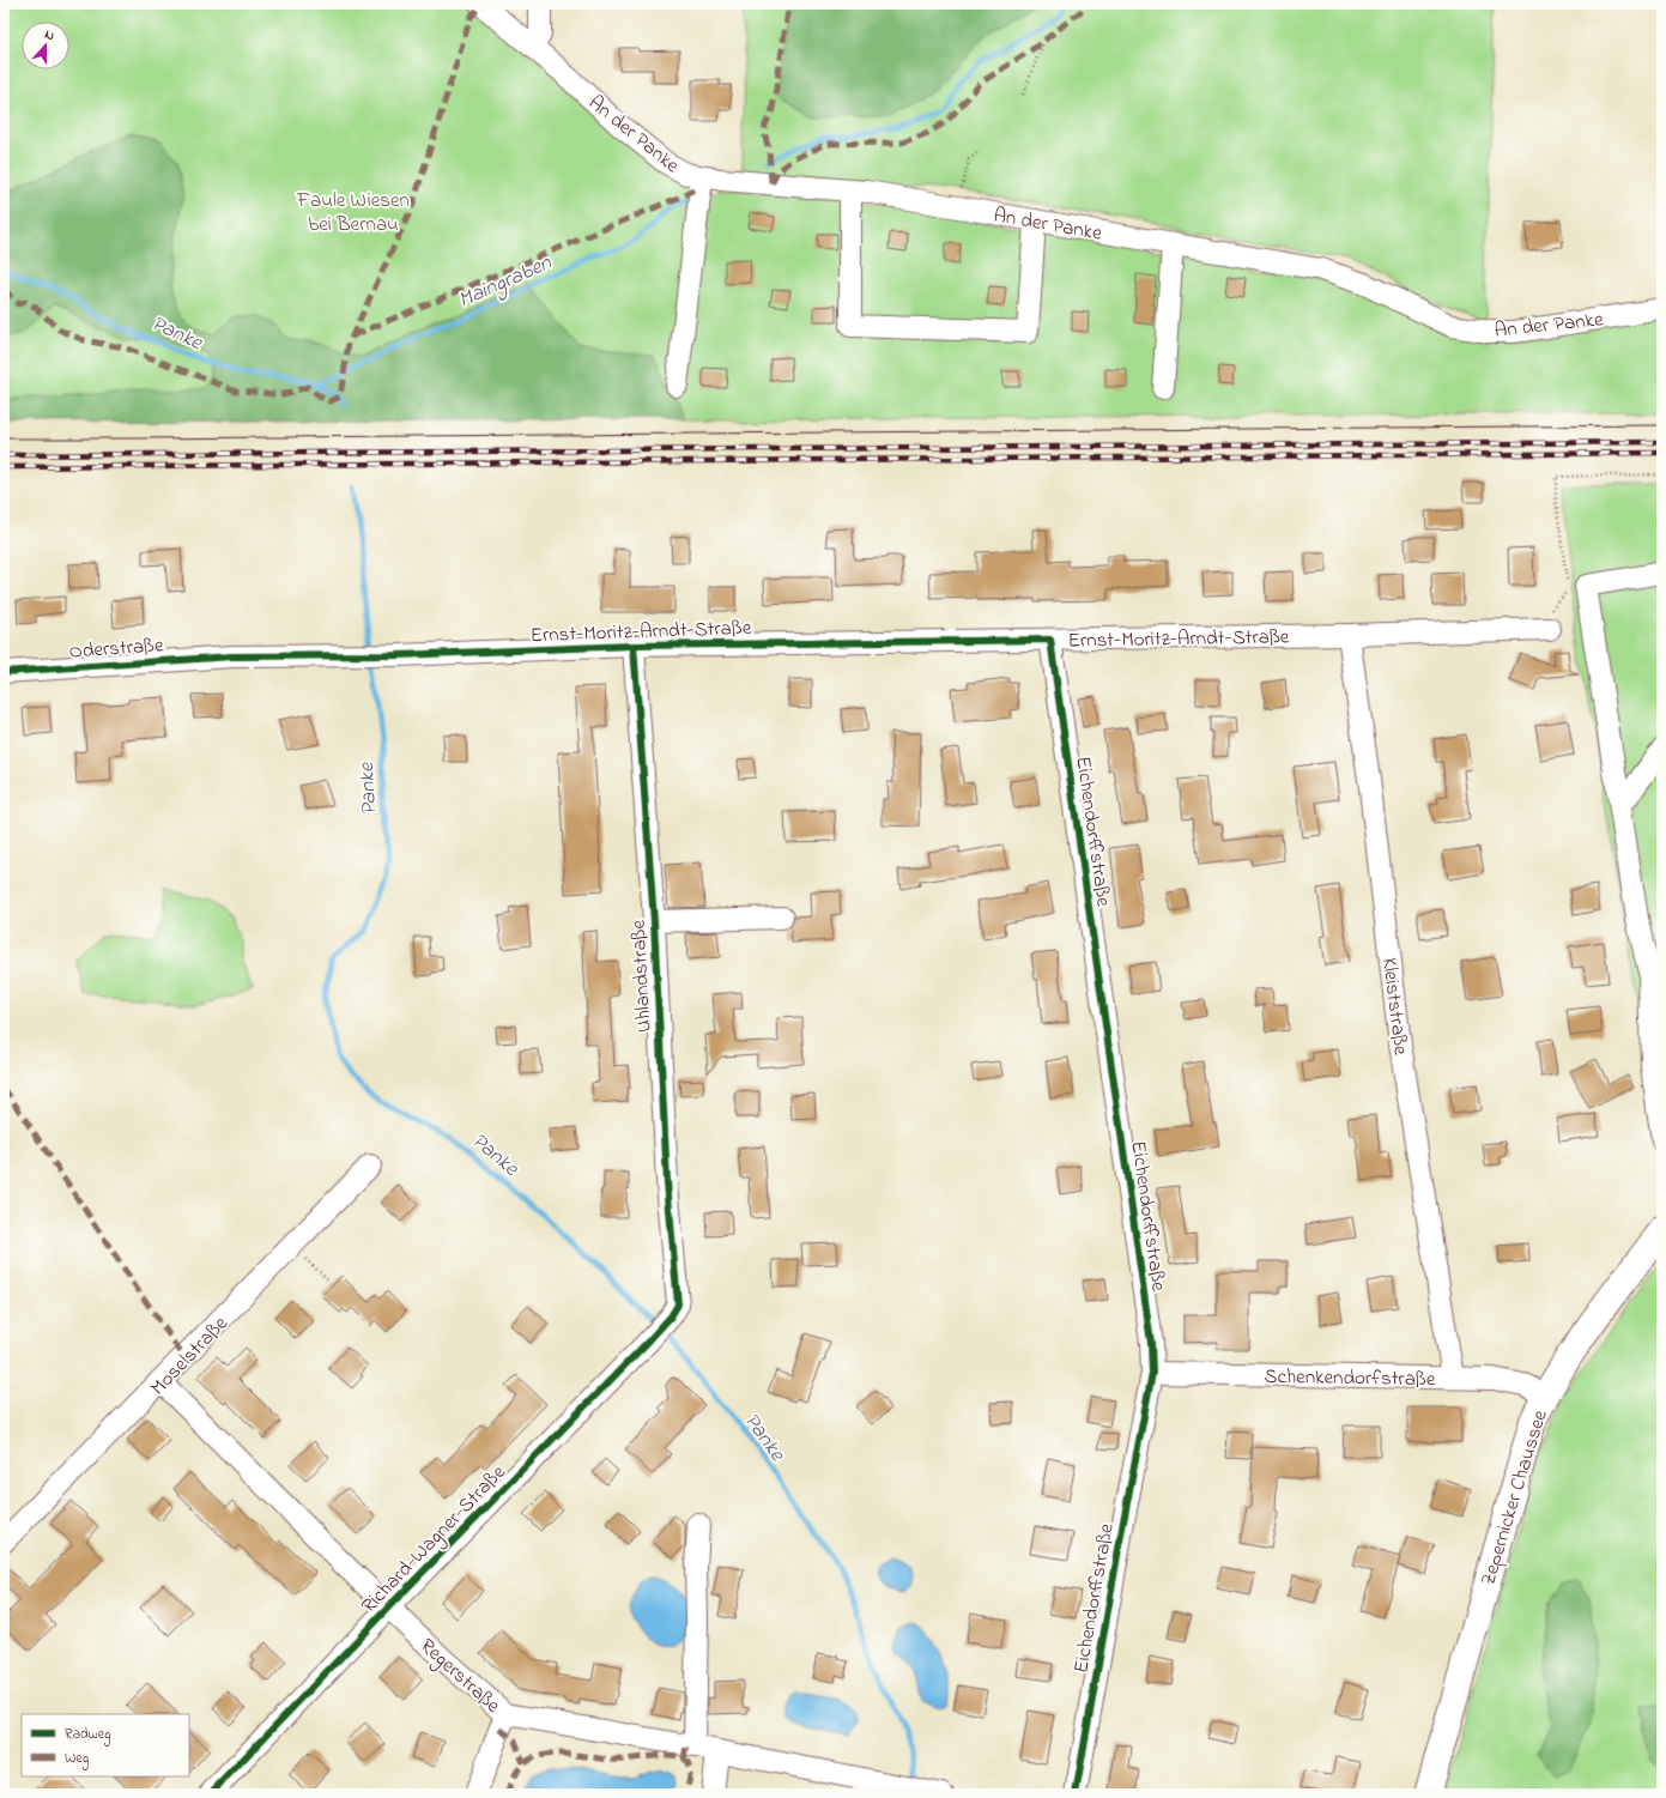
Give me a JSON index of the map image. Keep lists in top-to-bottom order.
{
  "streets": {
    "main road": ["Zepernicker Chaussee"],
    "street": [
      "An der Panke",
      "Ernst-Moritz-Arndt-Straße",
      "Oderstraße",
      "Eichendorffstraße",
      "Uhlandstraße",
      "Kleiststraße",
      "Moselstraße",
      "Schenkendorfstraße",
      "Richard-Wagner-Straße",
      "Regerstraße"
    ]
  },
  "crossings": [
    ["Ernst-Moritz-Arndt-Straße", "Oderstraße"],
    ["Ernst-Moritz-Arndt-Straße", "Eichendorffstraße"],
    ["Ernst-Moritz-Arndt-Straße", "Uhlandstraße"],
    ["Ernst-Moritz-Arndt-Straße", "Kleiststraße"],
    ["Eichendorffstraße", "Schenkendorfstraße"],
    ["Uhlandstraße", "Richard-Wagner-Straße"],
    ["Kleiststraße", "Schenkendorfstraße"],
    ["Moselstraße", "Regerstraße"],
    ["Schenkendorfstraße", "Zepernicker Chaussee"],
    ["Richard-Wagner-Straße", "Regerstraße"]
  ],
  "water": ["Maingraben", "Panke"],
  "parks": ["Faule Wiesen bei Bernau"],
  "legend": ["Radweg", "Weg"],
  "north": "top"
}
